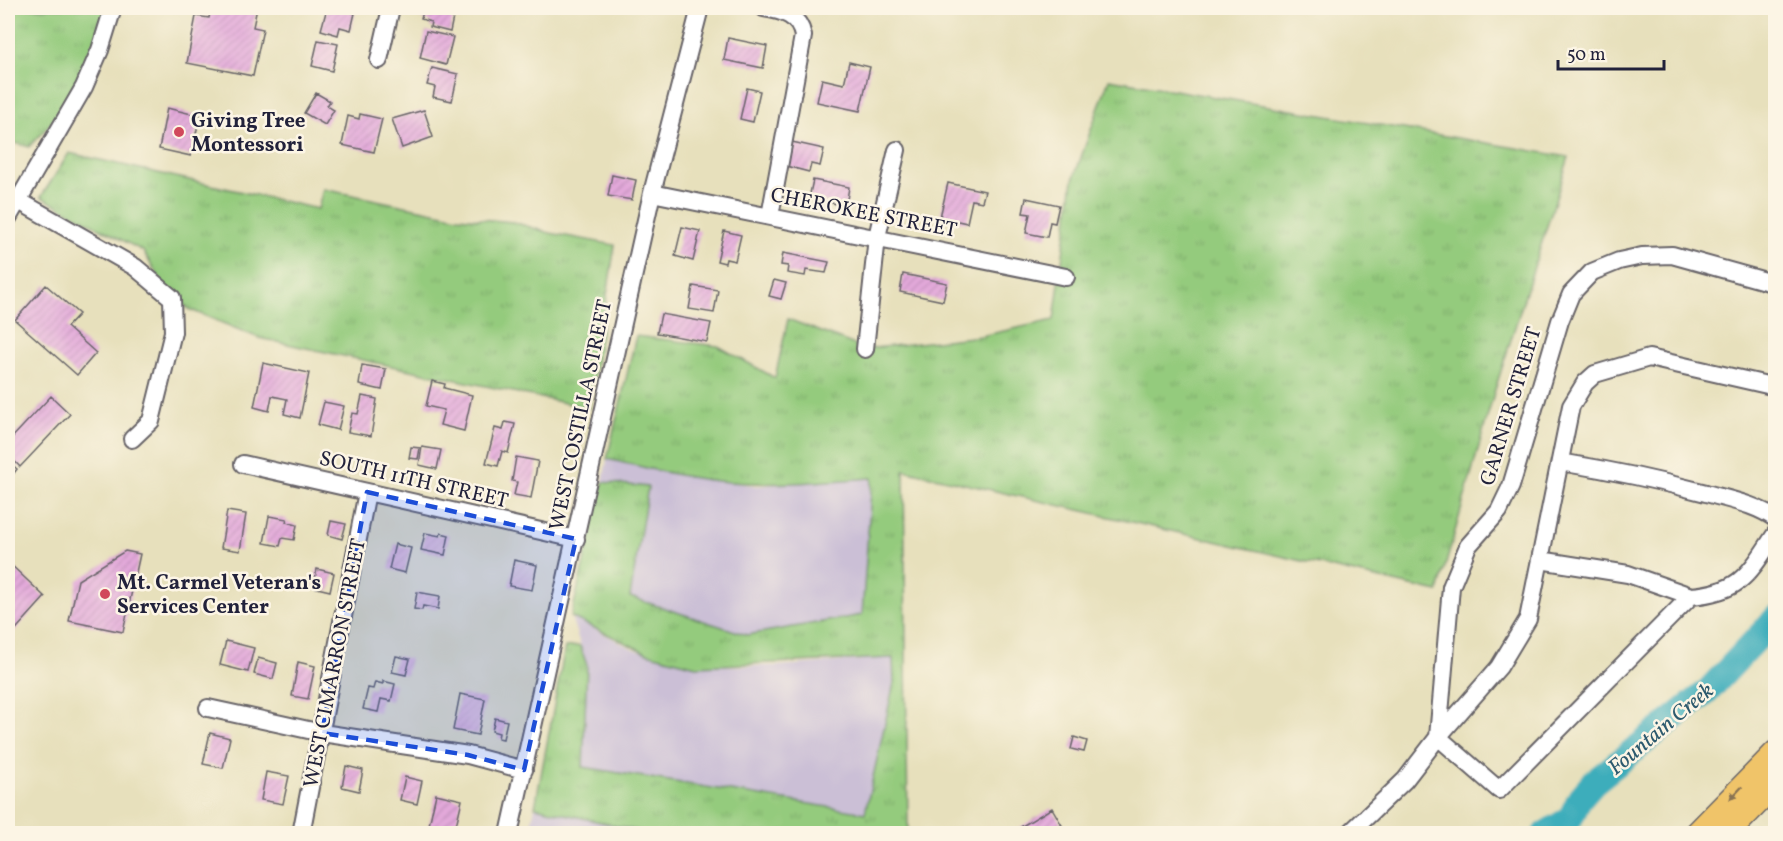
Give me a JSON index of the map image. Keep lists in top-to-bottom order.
{
  "streets": {
    "street": [
      "CHEROKEE STREET",
      "GARNER STREET",
      "WEST COSTILLA STREET",
      "SOUTH 11TH STREET",
      "WEST CIMARRON STREET"
    ]
  },
  "crossings": [
    ["CHEROKEE STREET", "WEST COSTILLA STREET"],
    ["WEST COSTILLA STREET", "SOUTH 11TH STREET"],
    ["SOUTH 11TH STREET", "WEST CIMARRON STREET"]
  ],
  "water": ["Fountain Creek"],
  "places": ["Giving Tree Montessori", "Mt. Carmel Veteran's Services Center"],
  "scale_bar": "50 m"
}
